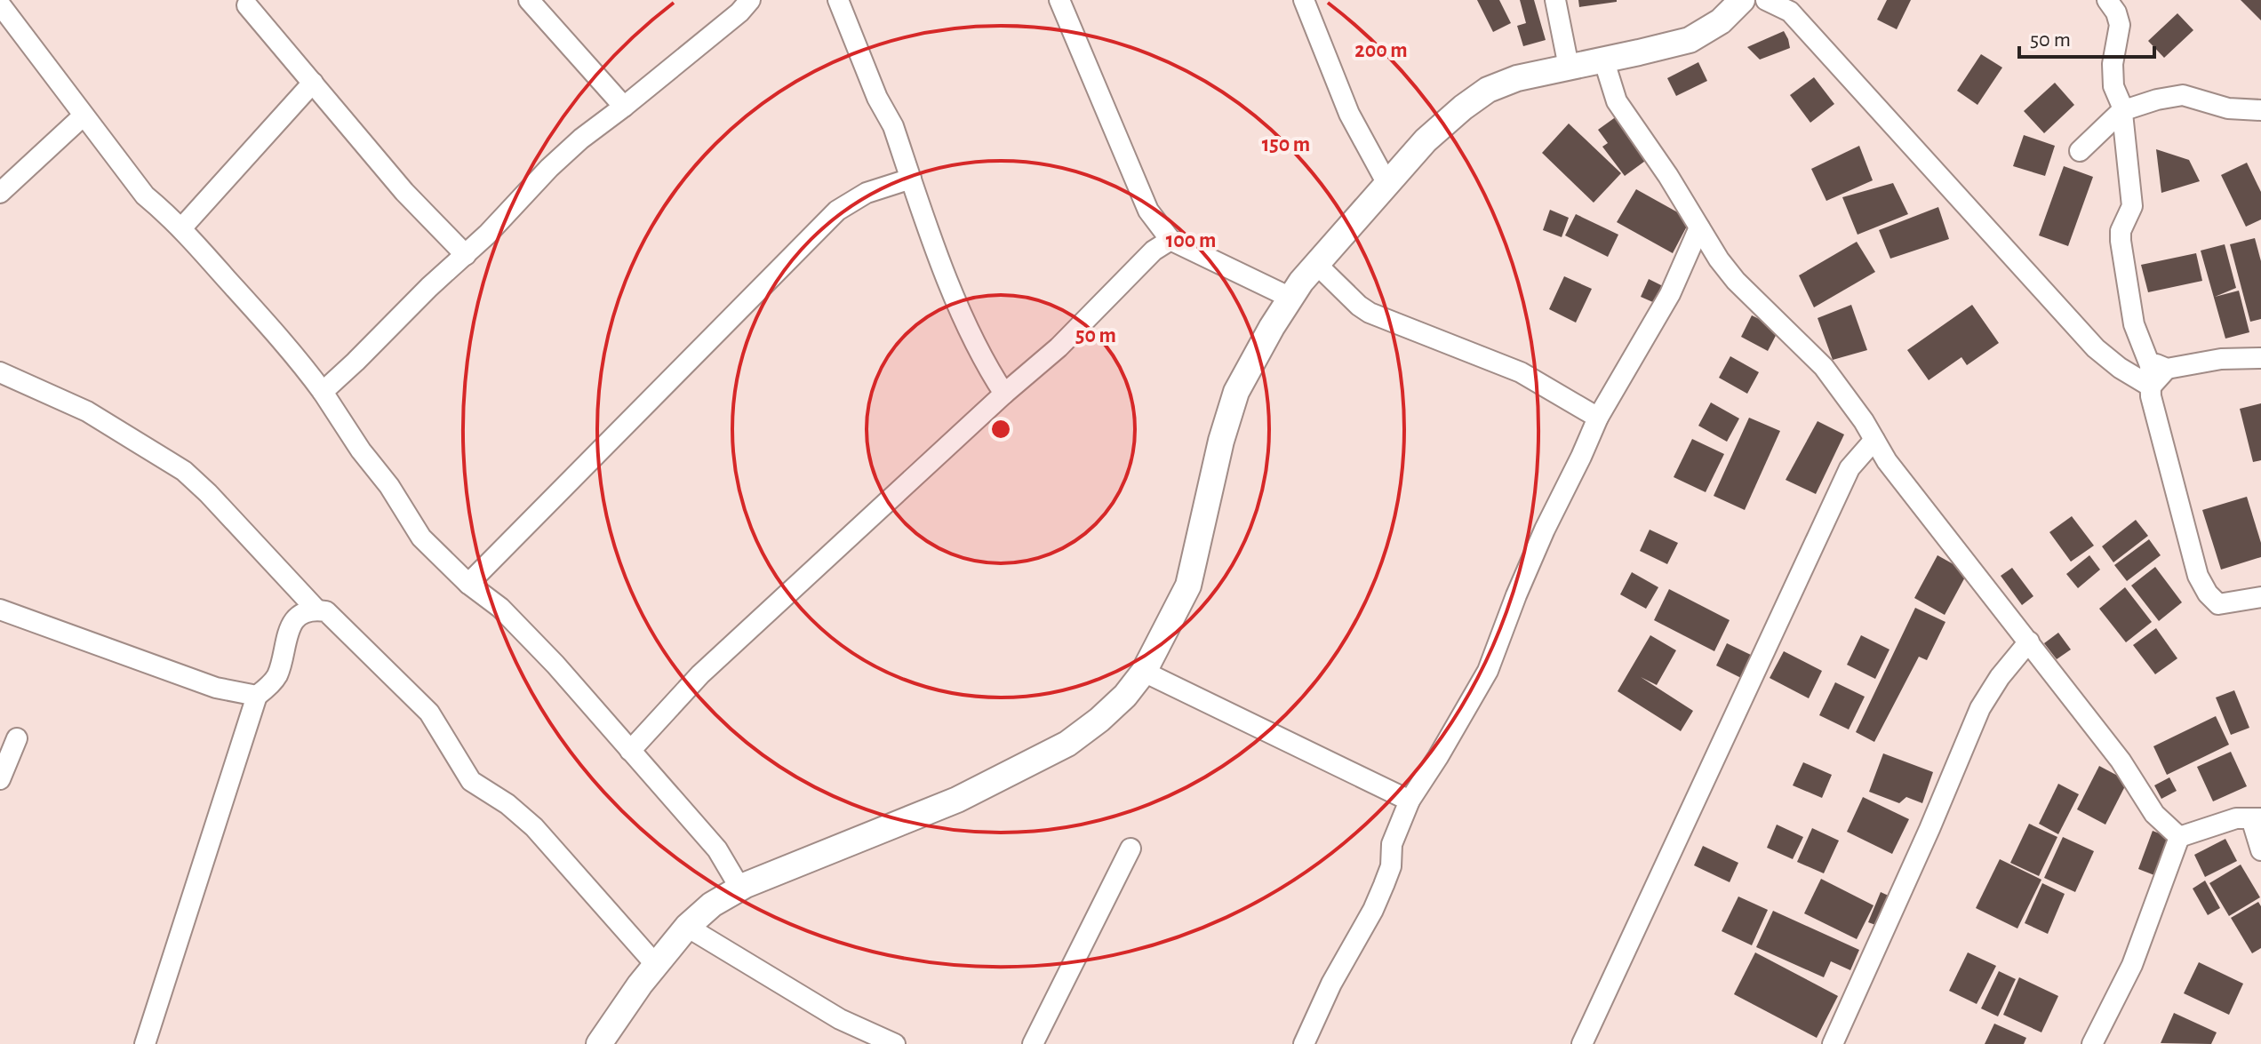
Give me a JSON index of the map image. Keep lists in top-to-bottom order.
{
  "scale_bar": "50 m",
  "rings": [
    "200 m",
    "150 m",
    "100 m",
    "50 m"
  ]
}
